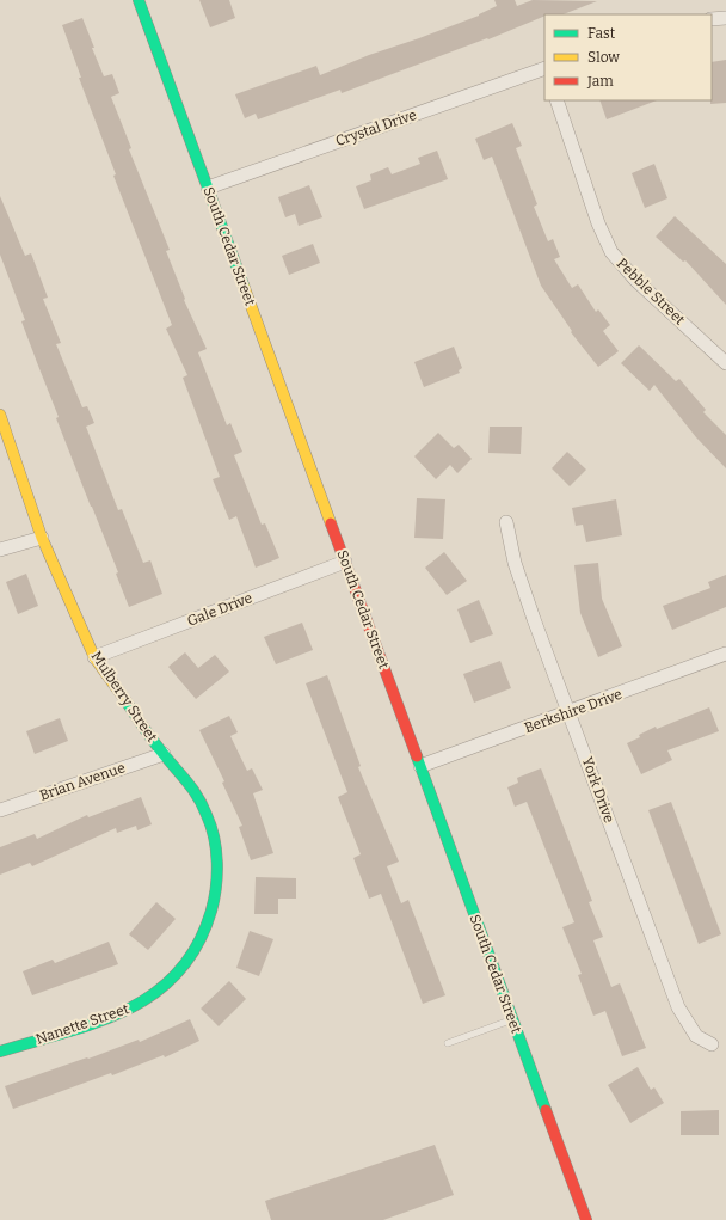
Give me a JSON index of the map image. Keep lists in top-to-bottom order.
{
  "streets": {
    "main road": ["South Cedar Street", "Mulberry Street", "Nanette Street"],
    "street": [
      "Crystal Drive",
      "Pebble Street",
      "Gale Drive",
      "Berkshire Drive",
      "Brian Avenue",
      "York Drive"
    ]
  },
  "crossings": [
    ["Crystal Drive", "South Cedar Street"],
    ["South Cedar Street", "Gale Drive"],
    ["South Cedar Street", "Berkshire Drive"],
    ["Gale Drive", "Mulberry Street"],
    ["Mulberry Street", "Brian Avenue"],
    ["Mulberry Street", "Nanette Street"],
    ["Berkshire Drive", "York Drive"]
  ],
  "legend": ["Fast", "Slow", "Jam"]
}
